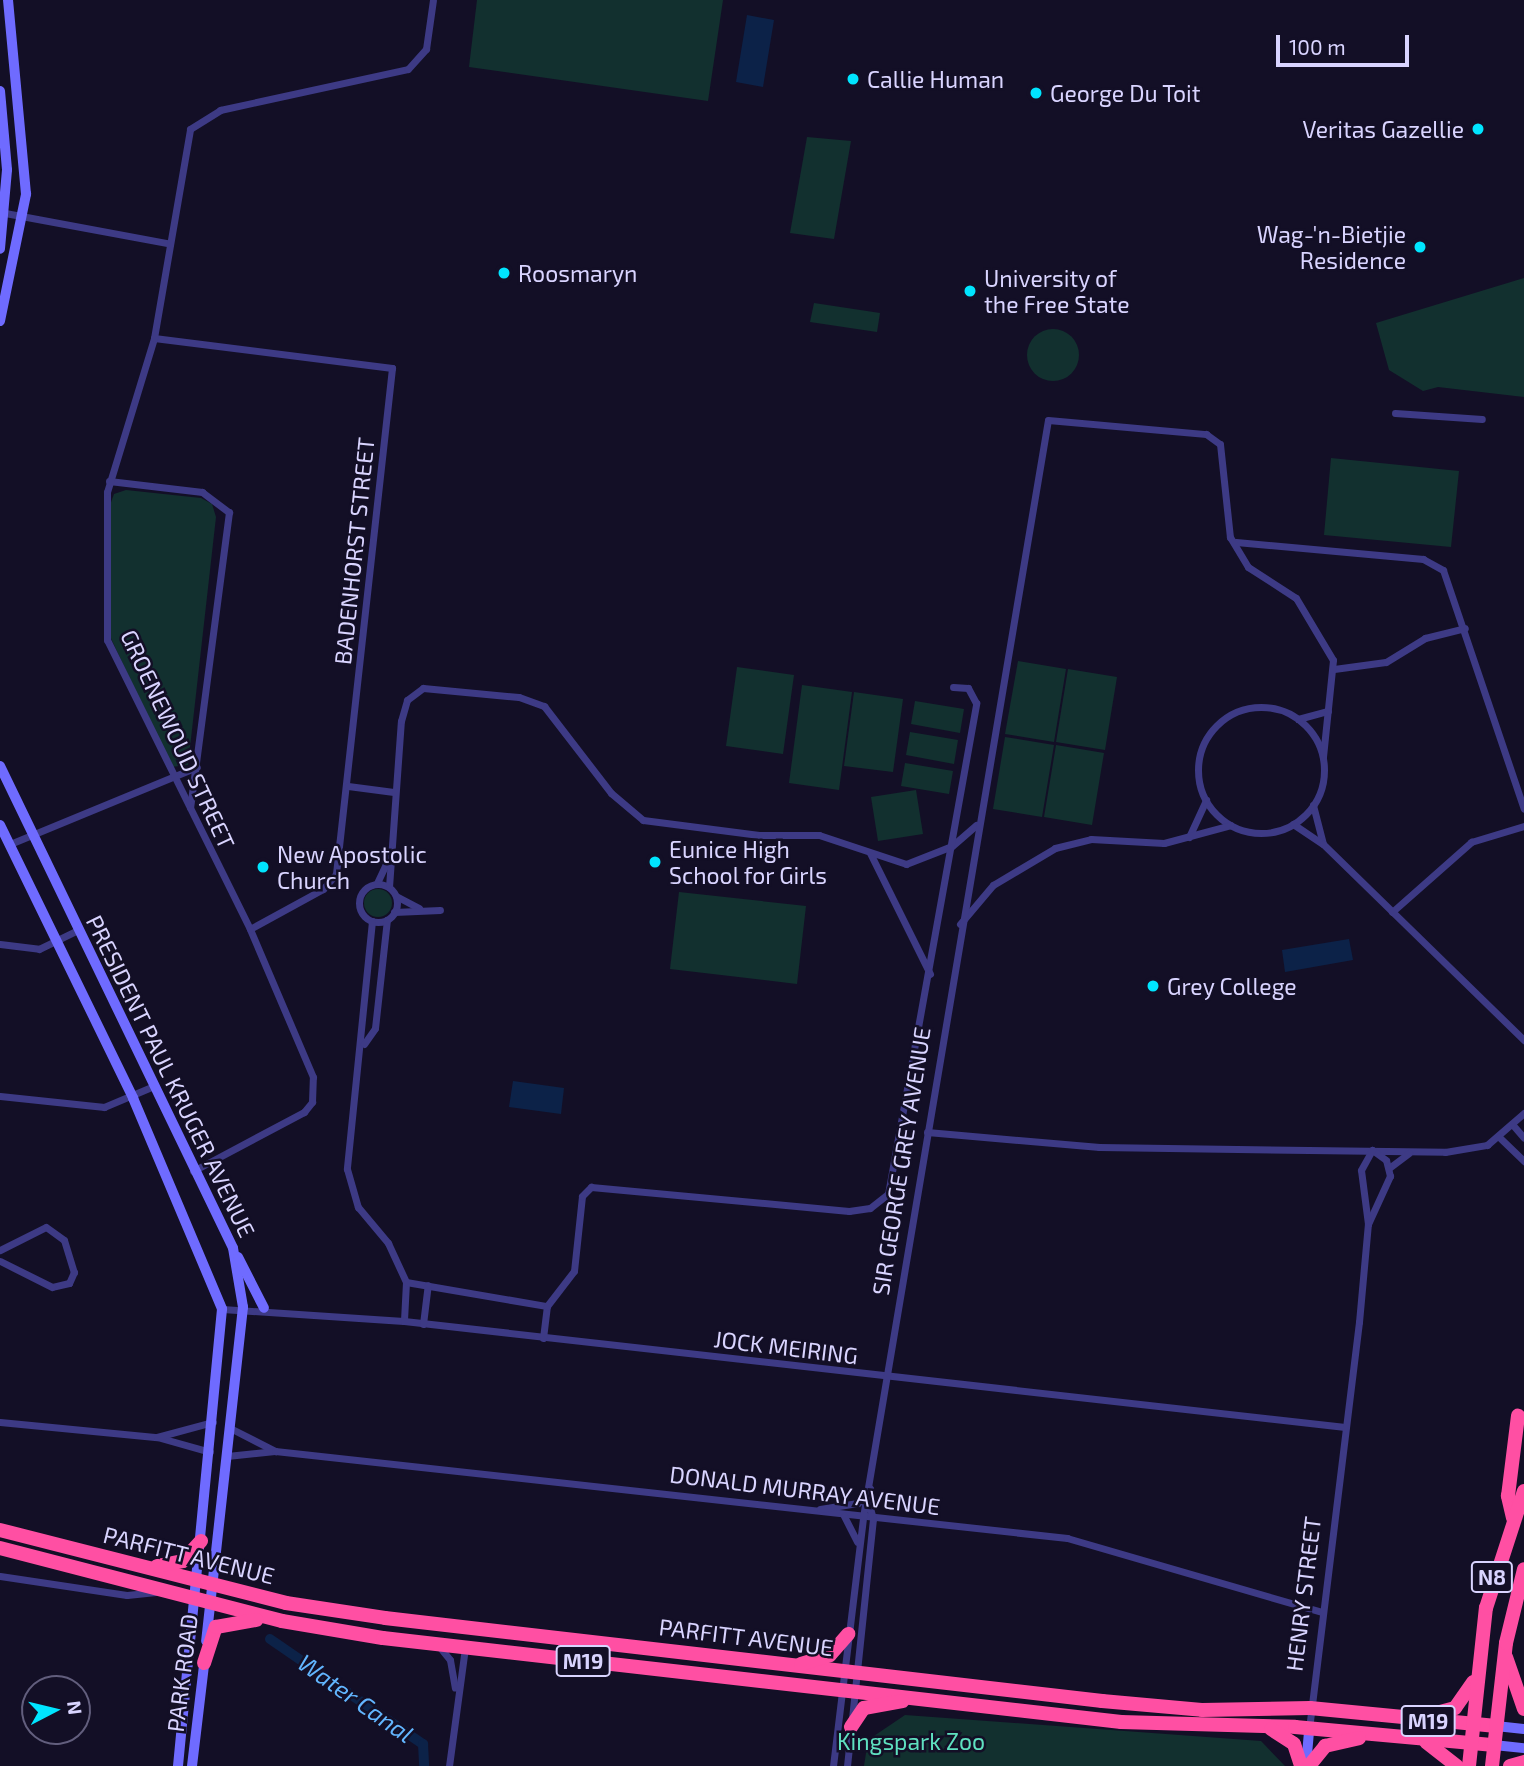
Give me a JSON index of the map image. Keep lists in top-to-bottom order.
{
  "streets": {
    "highway": ["PARFITT AVENUE", "N8", "M19"],
    "street": [
      "BADENHORST STREET",
      "GROENEWOUD STREET",
      "PRESIDENT PAUL KRUGER AVENUE",
      "SIR GEORGE GREY AVENUE",
      "JOCK MEIRING",
      "DONALD MURRAY AVENUE",
      "HENRY STREET",
      "PARK ROAD"
    ]
  },
  "crossings": [
    ["BADENHORST STREET", "GROENEWOUD STREET"],
    ["GROENEWOUD STREET", "PRESIDENT PAUL KRUGER AVENUE"],
    ["PRESIDENT PAUL KRUGER AVENUE", "JOCK MEIRING"],
    ["PRESIDENT PAUL KRUGER AVENUE", "DONALD MURRAY AVENUE"],
    ["PRESIDENT PAUL KRUGER AVENUE", "PARFITT AVENUE"],
    ["PRESIDENT PAUL KRUGER AVENUE", "PARK ROAD"],
    ["SIR GEORGE GREY AVENUE", "JOCK MEIRING"],
    ["SIR GEORGE GREY AVENUE", "DONALD MURRAY AVENUE"],
    ["SIR GEORGE GREY AVENUE", "PARFITT AVENUE"],
    ["JOCK MEIRING", "HENRY STREET"],
    ["DONALD MURRAY AVENUE", "HENRY STREET"],
    ["PARFITT AVENUE", "N8"],
    ["PARFITT AVENUE", "HENRY STREET"],
    ["PARFITT AVENUE", "PARK ROAD"]
  ],
  "water": ["Water Canal"],
  "parks": ["Kingspark Zoo"],
  "places": [
    "Callie Human",
    "George Du Toit",
    "Veritas Gazellie",
    "Wag-'n-Bietjie Residence",
    "Roosmaryn",
    "University of the Free State",
    "Eunice High School for Girls",
    "New Apostolic Church",
    "Grey College"
  ],
  "scale_bar": "100 m",
  "north": "right"
}
